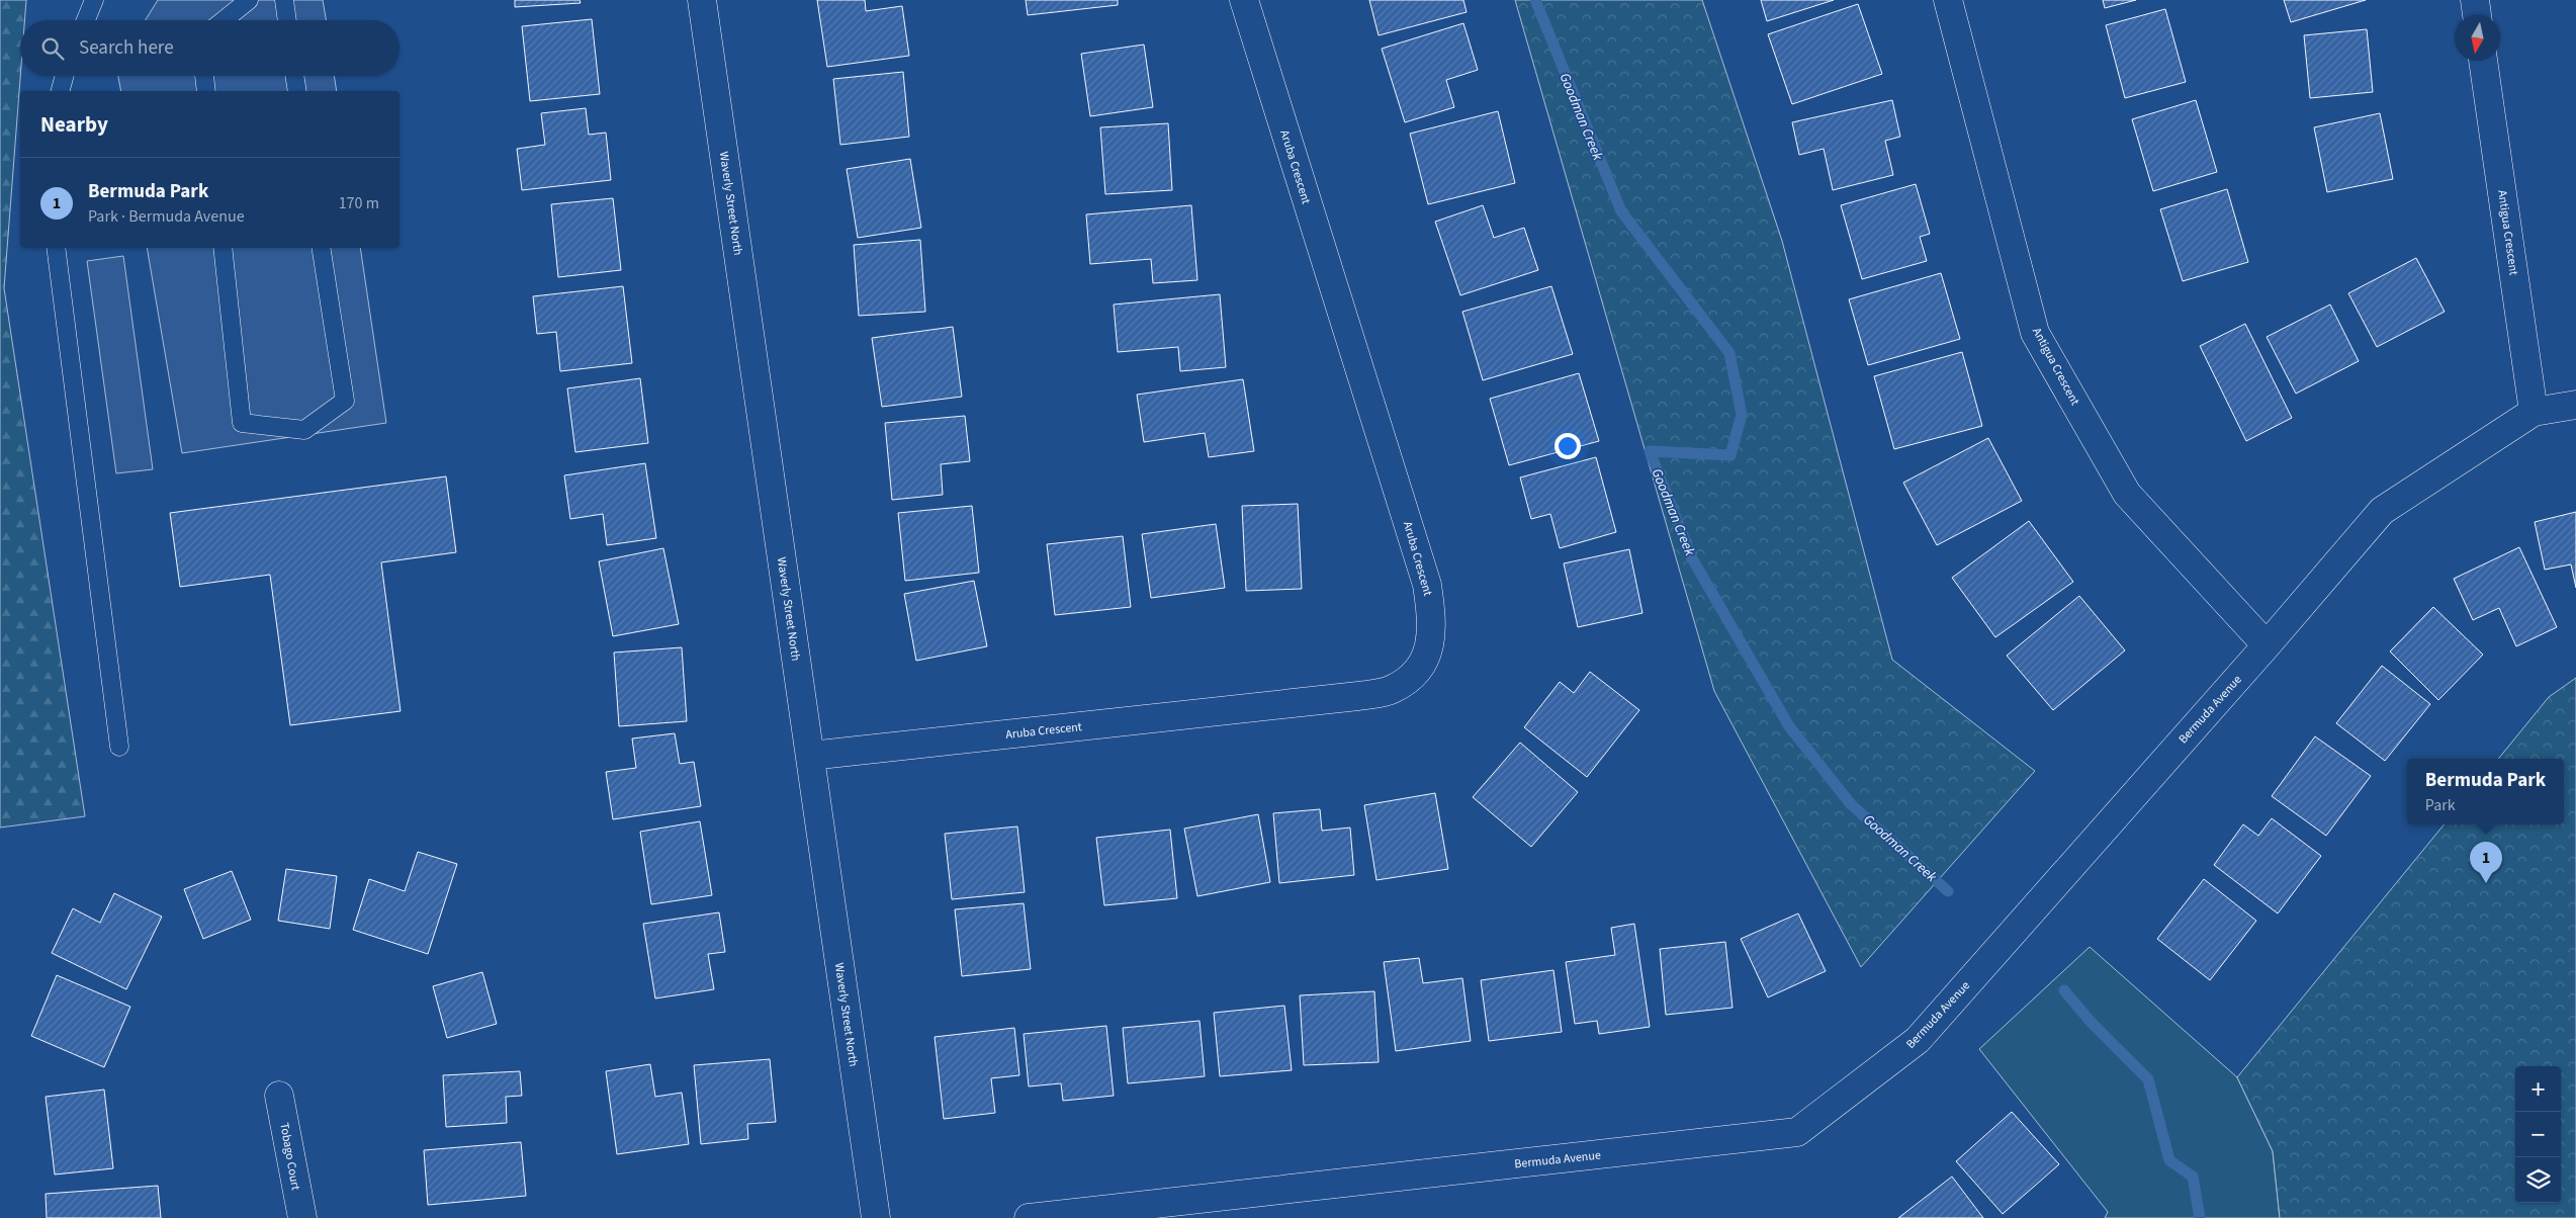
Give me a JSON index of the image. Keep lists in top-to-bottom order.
{
  "streets": {
    "street": [
      "Aruba Crescent",
      "Waverly Street North",
      "Antigua Crescent",
      "Bermuda Avenue",
      "Tobago Court"
    ]
  },
  "crossings": [
    ["Aruba Crescent", "Waverly Street North"],
    ["Antigua Crescent", "Bermuda Avenue"]
  ],
  "water": ["Goodman Creek"],
  "north": "bottom",
  "page": {
    "search": "Search here",
    "heading": "Nearby",
    "list": [
      {
        "mark": "1",
        "name": "Bermuda Park",
        "note": "Park · Bermuda Avenue",
        "value": "170 m"
      }
    ],
    "popup": ["Bermuda Park", "Park"],
    "pins": "1",
    "map_buttons": ["+", "−"]
  }
}
